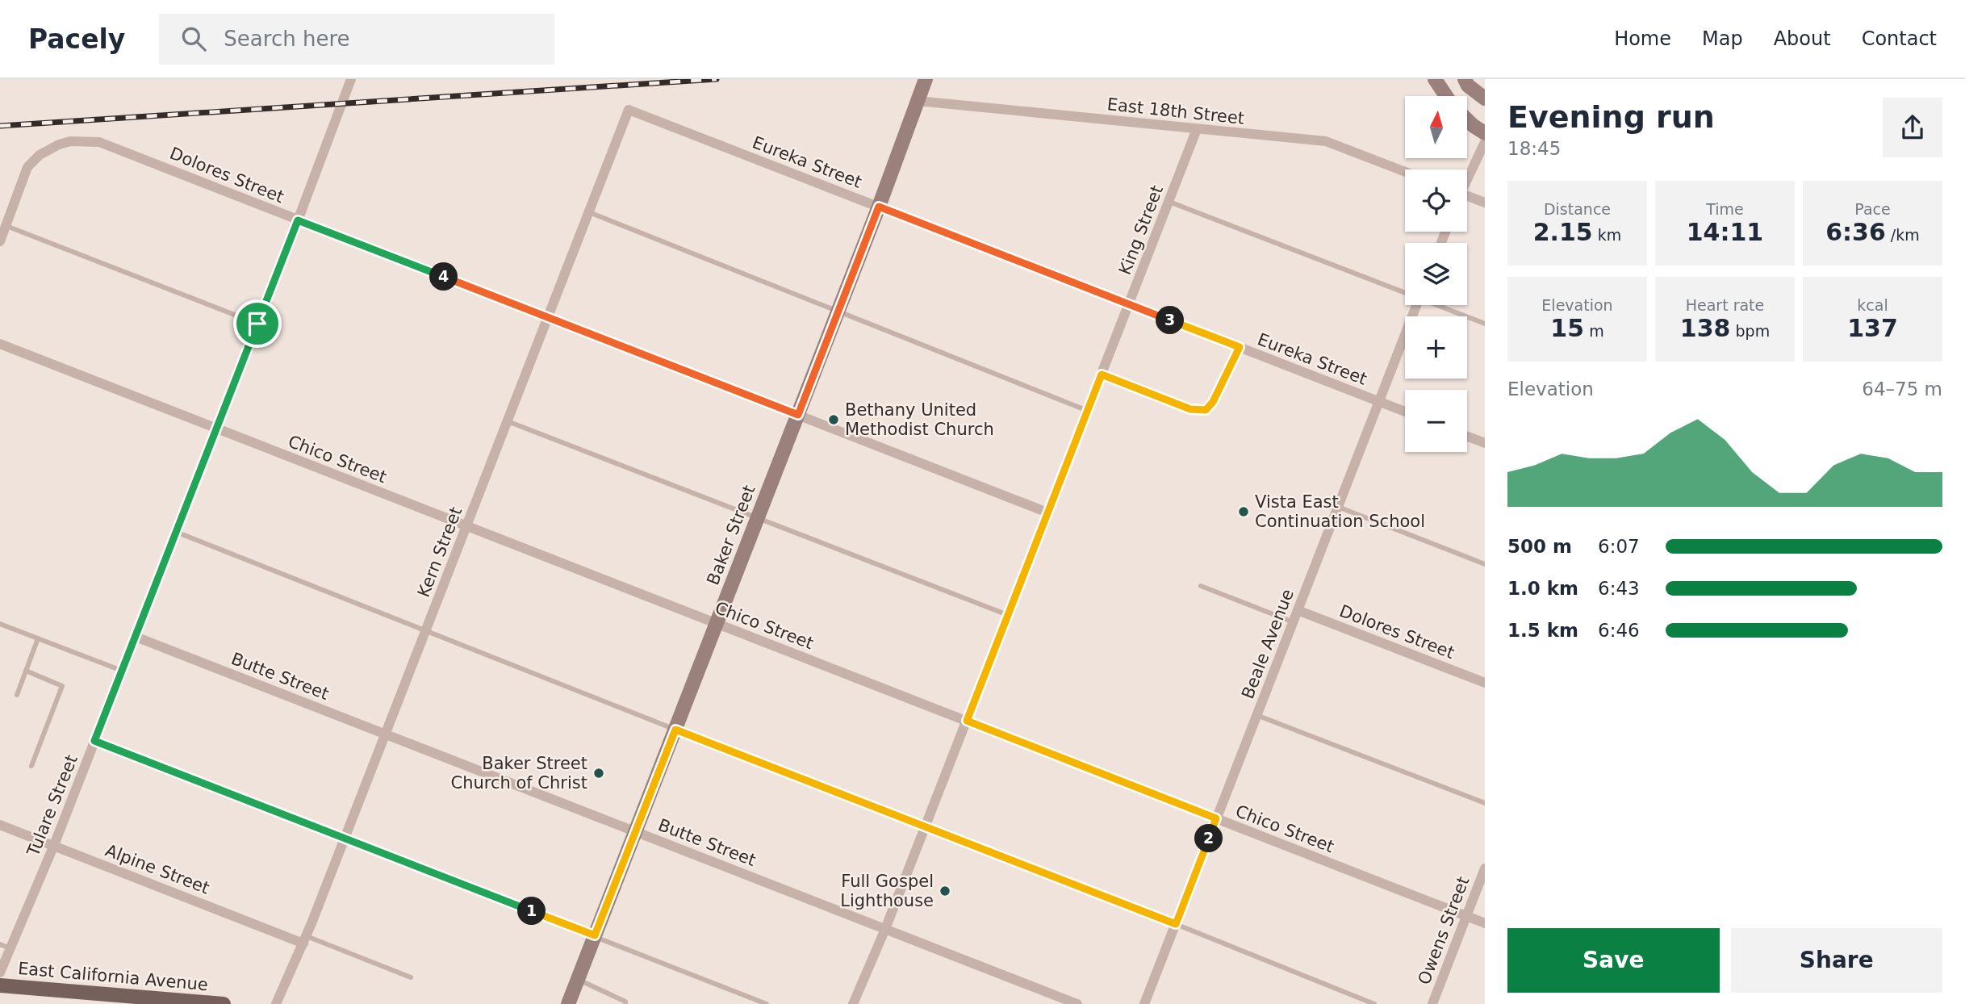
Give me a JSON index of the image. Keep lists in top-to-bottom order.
{
  "streets": {
    "main road": ["East California Avenue"],
    "street": [
      "East 18th Street",
      "Eureka Street",
      "Dolores Street",
      "King Street",
      "Chico Street",
      "Baker Street",
      "Kern Street",
      "Beale Avenue",
      "Butte Street",
      "Tulare Street",
      "Alpine Street",
      "Owens Street"
    ]
  },
  "crossings": [
    ["East 18th Street", "King Street"],
    ["East 18th Street", "Baker Street"],
    ["Eureka Street", "King Street"],
    ["Eureka Street", "Baker Street"],
    ["Eureka Street", "Kern Street"],
    ["Eureka Street", "Beale Avenue"],
    ["Dolores Street", "King Street"],
    ["Dolores Street", "Baker Street"],
    ["Dolores Street", "Kern Street"],
    ["Dolores Street", "Beale Avenue"],
    ["Dolores Street", "Tulare Street"],
    ["King Street", "Chico Street"],
    ["King Street", "Butte Street"],
    ["Chico Street", "Baker Street"],
    ["Chico Street", "Kern Street"],
    ["Chico Street", "Beale Avenue"],
    ["Chico Street", "Tulare Street"],
    ["Chico Street", "Owens Street"],
    ["Baker Street", "Butte Street"],
    ["Kern Street", "Butte Street"],
    ["Kern Street", "Alpine Street"],
    ["Butte Street", "Tulare Street"],
    ["Tulare Street", "Alpine Street"]
  ],
  "places": [
    "Bethany United Methodist Church",
    "Vista East Continuation School",
    "Baker Street Church of Christ",
    "Full Gospel Lighthouse"
  ],
  "north": "top",
  "page": {
    "header": "Pacely",
    "search": "Search here",
    "nav": [
      "Home",
      "Map",
      "About",
      "Contact"
    ],
    "heading": ["Evening run", "18:45"],
    "map_buttons": ["+", "−"],
    "stats": [
      ["Distance", "2.15 km"],
      ["Time", "14:11"],
      ["Pace", "6:36 /km"],
      ["Elevation", "15 m"],
      ["Heart rate", "138 bpm"],
      ["kcal", "137"]
    ],
    "pins": [
      "4",
      "3",
      "2",
      "1"
    ],
    "chart": ["Elevation", "64–75 m"],
    "list": [
      {
        "name": "500 m",
        "note": "6:07"
      },
      {
        "name": "1.0 km",
        "note": "6:43"
      },
      {
        "name": "1.5 km",
        "note": "6:46"
      }
    ],
    "buttons": ["Save", "Share"]
  }
}
